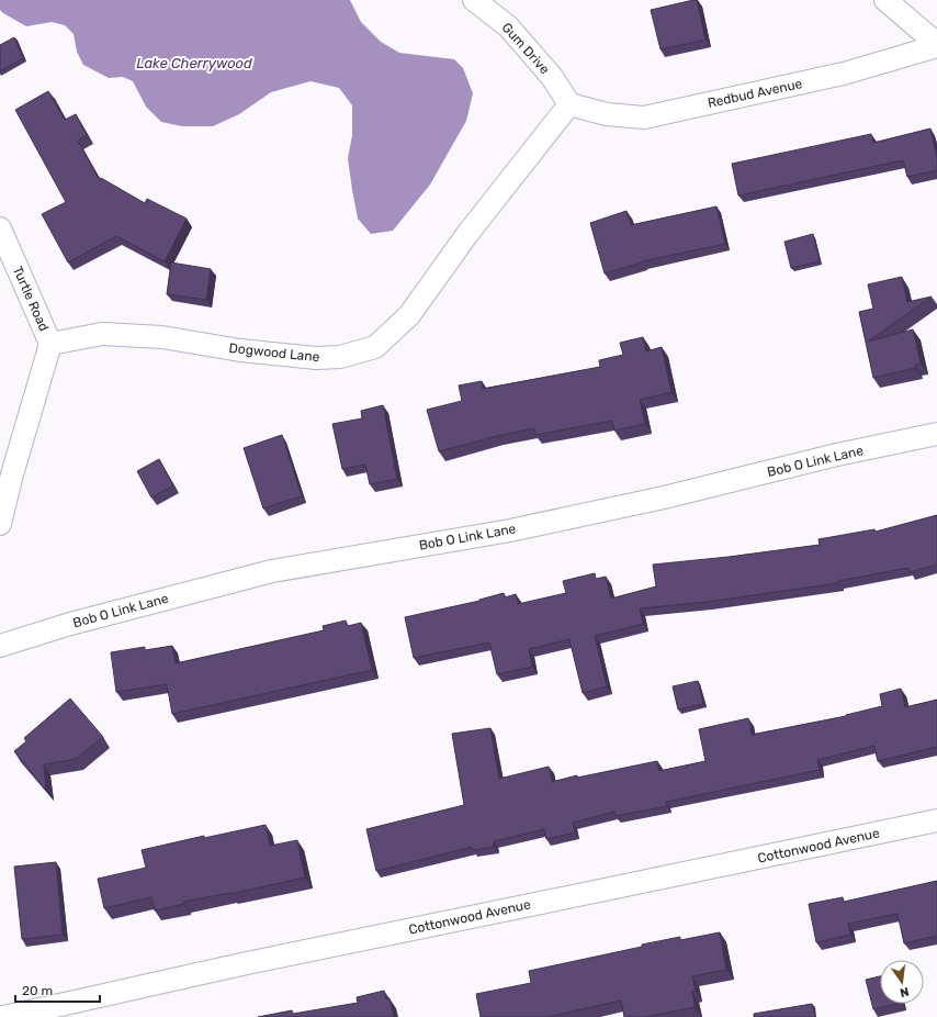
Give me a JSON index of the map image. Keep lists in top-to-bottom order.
{
  "streets": {
    "street": [
      "Gum Drive",
      "Redbud Avenue",
      "Turtle Road",
      "Dogwood Lane",
      "Bob O Link Lane",
      "Cottonwood Avenue"
    ]
  },
  "crossings": [
    ["Gum Drive", "Redbud Avenue"],
    ["Gum Drive", "Dogwood Lane"],
    ["Redbud Avenue", "Dogwood Lane"],
    ["Turtle Road", "Dogwood Lane"]
  ],
  "water": ["Lake Cherrywood"],
  "scale_bar": "20 m",
  "north": "bottom"
}
